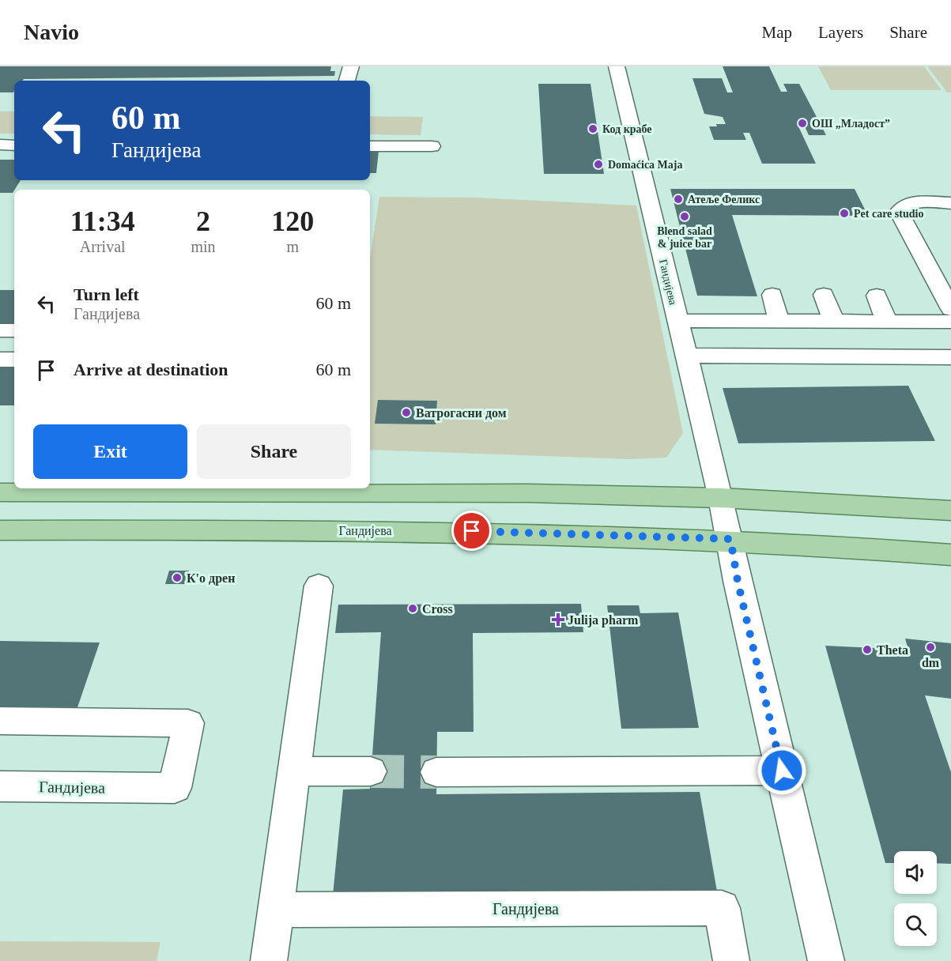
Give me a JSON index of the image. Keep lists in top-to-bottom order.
{
  "streets": {
    "main road": ["Гандијева"]
  },
  "places": {
    "other": [
      "ОШ „Младост”",
      "Код крабе",
      "Domaćica Maja",
      "Атеље Феликс",
      "Pet care studio",
      "Blend salad & juice bar",
      "Ватрогасни дом",
      "К'о дрен",
      "Cross",
      "dm",
      "Theta"
    ],
    "health": ["Julija pharm"]
  },
  "page": {
    "header": "Navio",
    "nav": ["Map", "Layers", "Share"],
    "turn": ["60 m", "Гандијева"],
    "eta": [
      "11:34",
      "Arrival",
      "2",
      "min",
      "120",
      "m"
    ],
    "list": [
      {
        "name": "Turn left",
        "note": "Гандијева",
        "value": "60 m"
      },
      {
        "name": "Arrive at destination",
        "value": "60 m"
      }
    ],
    "buttons": ["Exit", "Share"]
  }
}
